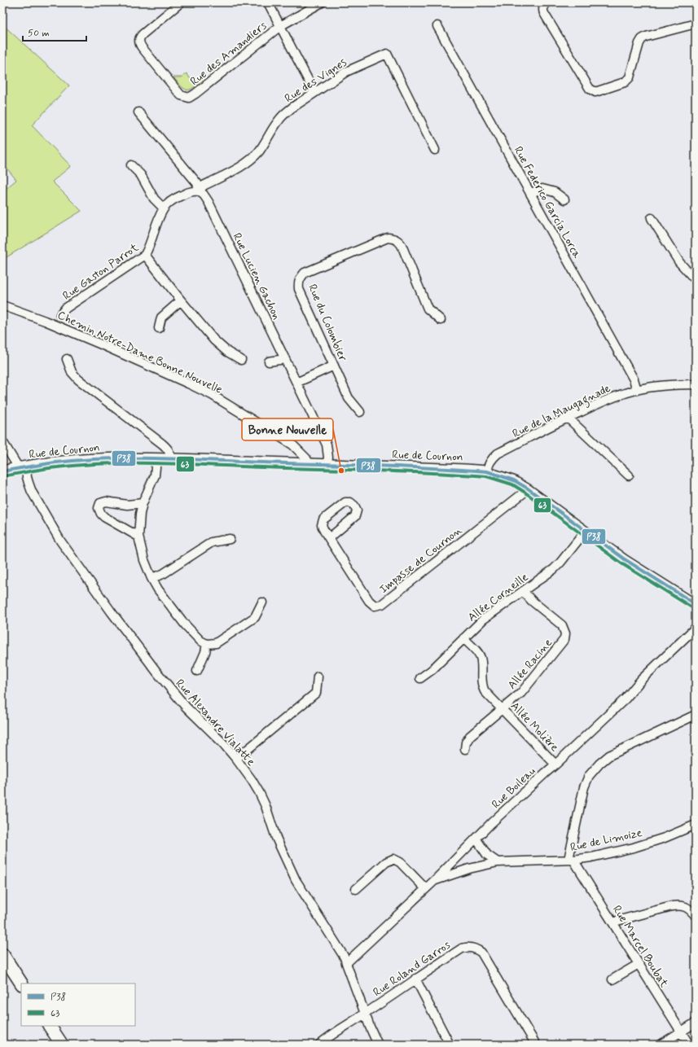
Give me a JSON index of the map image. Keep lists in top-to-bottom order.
{
  "streets": {
    "street": [
      "Rue des Amandiers",
      "Rue des Vignes",
      "Rue Federico García Lorca",
      "Rue Gaston Parrot",
      "Rue Lucien Gachon",
      "Rue du Colombier",
      "Chemin Notre-Dame Bonne Nouvelle",
      "Rue de la Maugagnade",
      "Rue de Cournon",
      "Impasse de Cournon",
      "Allée Corneille",
      "Allée Racine",
      "Rue Alexandre Vialatte",
      "Allée Molière",
      "Rue Boileau",
      "Rue de Limoize",
      "Rue Marcel Boubat",
      "Rue Roland Garros"
    ]
  },
  "crossings": [
    ["Rue des Vignes", "Rue Gaston Parrot"],
    ["Rue des Vignes", "Rue Lucien Gachon"],
    ["Rue Federico García Lorca", "Rue de la Maugagnade"],
    ["Rue Gaston Parrot", "Rue Lucien Gachon"],
    ["Rue Lucien Gachon", "Rue de Cournon"],
    ["Chemin Notre-Dame Bonne Nouvelle", "Rue de Cournon"],
    ["Rue de la Maugagnade", "Rue de Cournon"],
    ["Rue de Cournon", "Impasse de Cournon"],
    ["Rue de Cournon", "Allée Corneille"],
    ["Rue de Cournon", "Rue Alexandre Vialatte"],
    ["Allée Corneille", "Allée Racine"],
    ["Allée Corneille", "Allée Molière"],
    ["Allée Racine", "Allée Molière"],
    ["Rue Alexandre Vialatte", "Rue Boileau"],
    ["Rue Alexandre Vialatte", "Rue Roland Garros"],
    ["Allée Molière", "Rue Boileau"],
    ["Rue Boileau", "Rue de Limoize"],
    ["Rue de Limoize", "Rue Marcel Boubat"]
  ],
  "places": ["Bonne Nouvelle"],
  "lines": ["transit line P38", "transit line 63"],
  "legend": ["P38", "63"],
  "scale_bar": "50 m"
}
